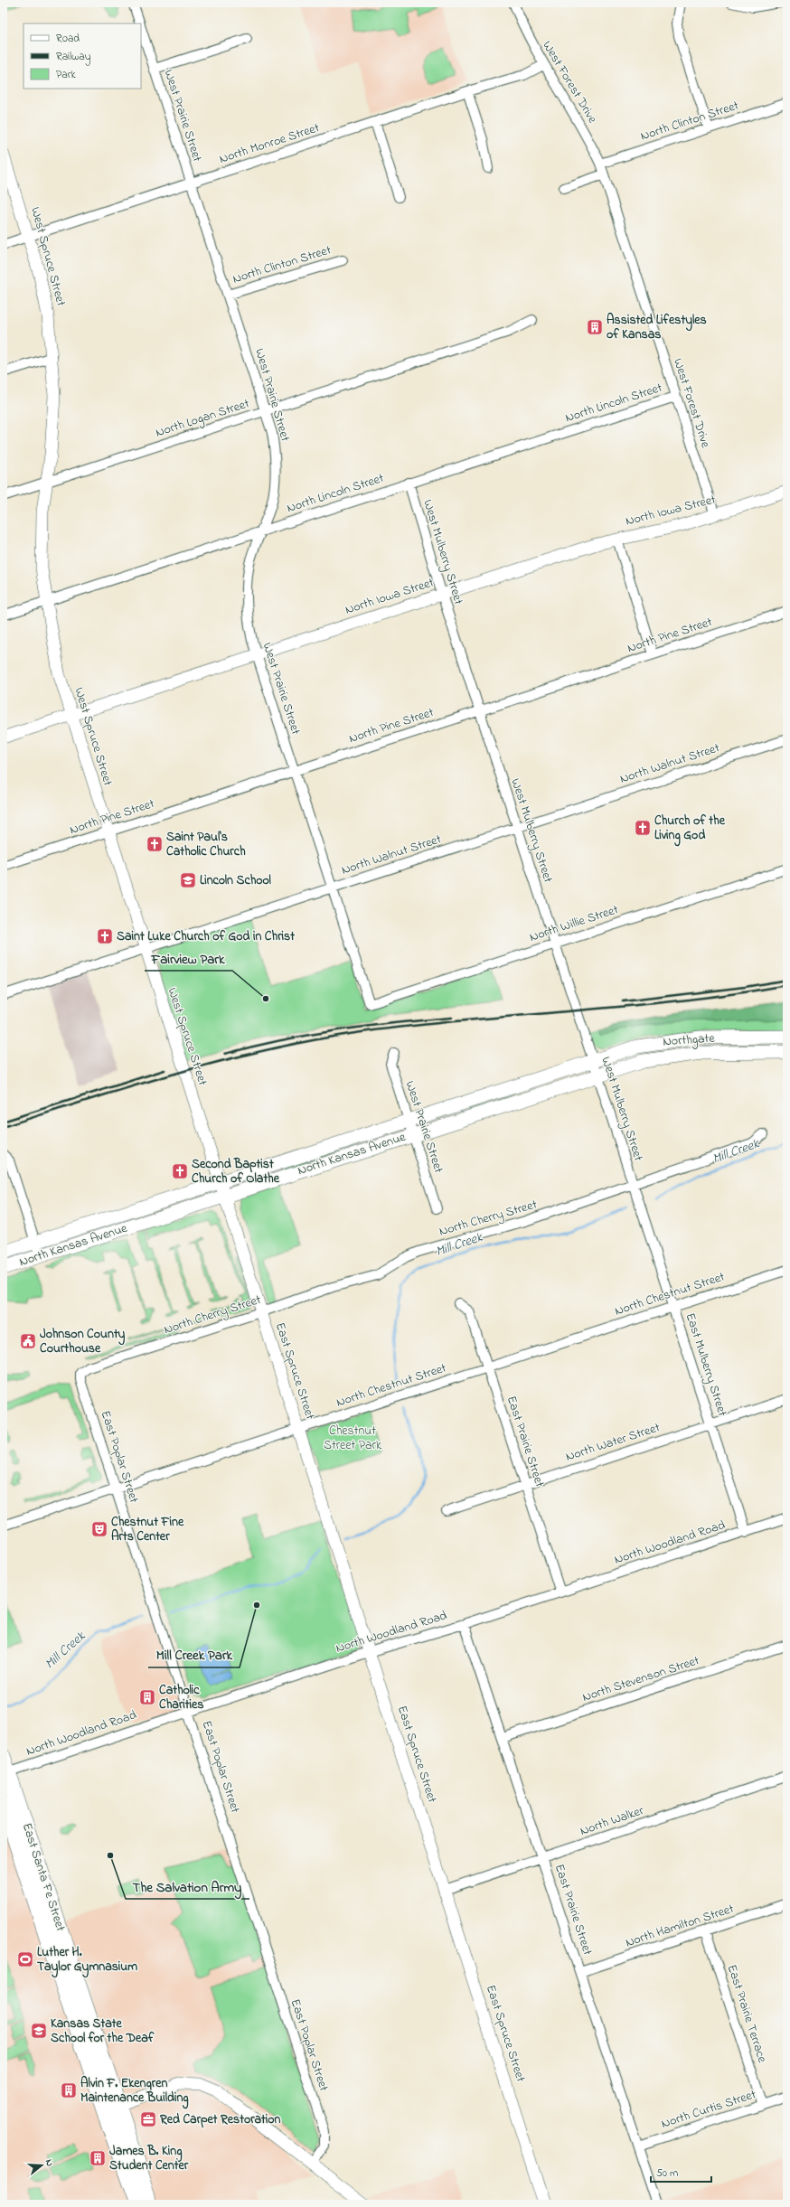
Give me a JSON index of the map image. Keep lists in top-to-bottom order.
{
  "streets": {
    "main road": ["Northgate", "North Kansas Avenue", "East Santa Fe Street"],
    "street": [
      "West Forest Drive",
      "West Prairie Street",
      "North Clinton Street",
      "North Monroe Street",
      "West Spruce Street",
      "North Lincoln Street",
      "North Logan Street",
      "North Iowa Street",
      "West Mulberry Street",
      "North Pine Street",
      "North Walnut Street",
      "North Willie Street",
      "North Cherry Street",
      "North Chestnut Street",
      "East Mulberry Street",
      "East Spruce Street",
      "East Prairie Street",
      "North Water Street",
      "East Poplar Street",
      "North Woodland Road",
      "North Stevenson Street",
      "North Walker",
      "North Hamilton Street",
      "East Prairie Terrace",
      "North Curtis Street"
    ]
  },
  "crossings": [
    ["West Forest Drive", "North Clinton Street"],
    ["West Forest Drive", "North Monroe Street"],
    ["West Forest Drive", "North Lincoln Street"],
    ["West Forest Drive", "North Iowa Street"],
    ["West Prairie Street", "North Clinton Street"],
    ["West Prairie Street", "North Monroe Street"],
    ["West Prairie Street", "North Lincoln Street"],
    ["West Prairie Street", "North Logan Street"],
    ["West Prairie Street", "North Iowa Street"],
    ["West Prairie Street", "North Pine Street"],
    ["West Prairie Street", "North Walnut Street"],
    ["West Prairie Street", "North Willie Street"],
    ["West Prairie Street", "North Kansas Avenue"],
    ["North Monroe Street", "West Spruce Street"],
    ["West Spruce Street", "North Lincoln Street"],
    ["West Spruce Street", "North Logan Street"],
    ["West Spruce Street", "North Iowa Street"],
    ["West Spruce Street", "North Pine Street"],
    ["West Spruce Street", "North Walnut Street"],
    ["West Spruce Street", "North Kansas Avenue"],
    ["West Spruce Street", "North Cherry Street"],
    ["West Spruce Street", "East Spruce Street"],
    ["North Lincoln Street", "West Mulberry Street"],
    ["North Iowa Street", "West Mulberry Street"],
    ["West Mulberry Street", "North Pine Street"],
    ["West Mulberry Street", "North Walnut Street"],
    ["West Mulberry Street", "North Willie Street"],
    ["West Mulberry Street", "Northgate"],
    ["West Mulberry Street", "North Kansas Avenue"],
    ["West Mulberry Street", "North Cherry Street"],
    ["West Mulberry Street", "East Mulberry Street"],
    ["Northgate", "North Kansas Avenue"],
    ["North Cherry Street", "East Mulberry Street"],
    ["North Cherry Street", "East Spruce Street"],
    ["North Cherry Street", "East Poplar Street"],
    ["North Chestnut Street", "East Mulberry Street"],
    ["North Chestnut Street", "East Spruce Street"],
    ["North Chestnut Street", "East Prairie Street"],
    ["North Chestnut Street", "East Poplar Street"],
    ["East Mulberry Street", "North Water Street"],
    ["East Mulberry Street", "North Woodland Road"],
    ["East Spruce Street", "North Woodland Road"],
    ["East Spruce Street", "North Walker"],
    ["East Prairie Street", "North Water Street"],
    ["East Prairie Street", "North Woodland Road"],
    ["East Prairie Street", "North Stevenson Street"],
    ["East Prairie Street", "North Walker"],
    ["East Prairie Street", "North Hamilton Street"],
    ["East Prairie Street", "North Curtis Street"],
    ["East Poplar Street", "North Woodland Road"],
    ["North Woodland Road", "East Santa Fe Street"],
    ["North Hamilton Street", "East Prairie Terrace"],
    ["East Prairie Terrace", "North Curtis Street"]
  ],
  "water": ["Mill Creek"],
  "parks": ["Chestnut Street Park"],
  "places": {
    "building": [
      "Assisted Lifestyles of Kansas",
      "Catholic Charities",
      "Alvin F. Ekengren Maintenance Building",
      "James B. King Student Center"
    ],
    "church": [
      "Church of the Living God",
      "Saint Paul's Catholic Church",
      "Saint Luke Church of God in Christ",
      "Second Baptist Church of Olathe"
    ],
    "school or university": ["Lincoln School", "Kansas State School for the Deaf"],
    "other": ["Fairview Park", "Mill Creek Park", "The Salvation Army"],
    "public building": ["Johnson County Courthouse"],
    "theatre": ["Chestnut Fine Arts Center"],
    "sports": ["Luther H. Taylor Gymnasium"],
    "office": ["Red Carpet Restoration"]
  },
  "legend": ["Road", "Railway", "Park"],
  "scale_bar": "50 m",
  "north": "right"
}
